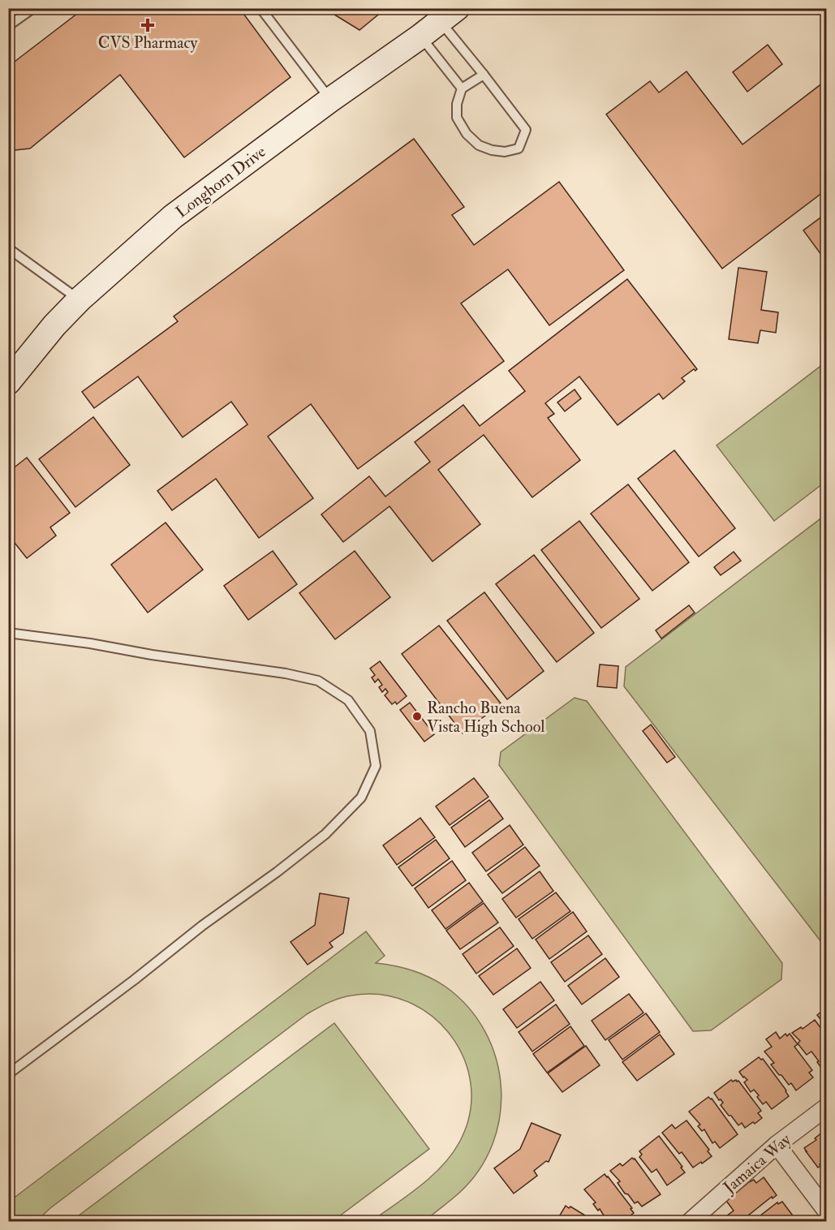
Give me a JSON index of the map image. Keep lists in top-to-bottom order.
{
  "streets": {
    "street": ["Longhorn Drive", "Jamaica Way"]
  },
  "places": {
    "health": ["CVS Pharmacy"],
    "other": ["Rancho Buena Vista High School"]
  }
}
